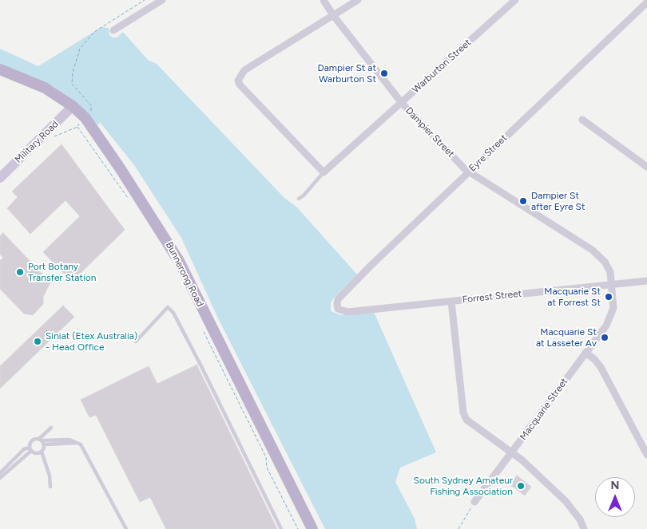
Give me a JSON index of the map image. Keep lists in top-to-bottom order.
{
  "streets": {
    "main road": ["Bunnerong Road"],
    "street": [
      "Warburton Street",
      "Dampier Street",
      "Military Road",
      "Eyre Street",
      "Forrest Street",
      "Macquarie Street"
    ]
  },
  "crossings": [
    ["Warburton Street", "Dampier Street"],
    ["Dampier Street", "Eyre Street"],
    ["Dampier Street", "Forrest Street"],
    ["Dampier Street", "Macquarie Street"],
    ["Military Road", "Bunnerong Road"],
    ["Eyre Street", "Forrest Street"],
    ["Forrest Street", "Macquarie Street"]
  ],
  "places": [
    "Dampier St at Warburton St",
    "Dampier St after Eyre St",
    "Port Botany Transfer Station",
    "Macquarie St at Forrest St",
    "Macquarie St at Lasseter Av",
    "Siniat (Etex Australia) - Head Office",
    "South Sydney Amateur Fishing Association"
  ],
  "north": "top"
}
